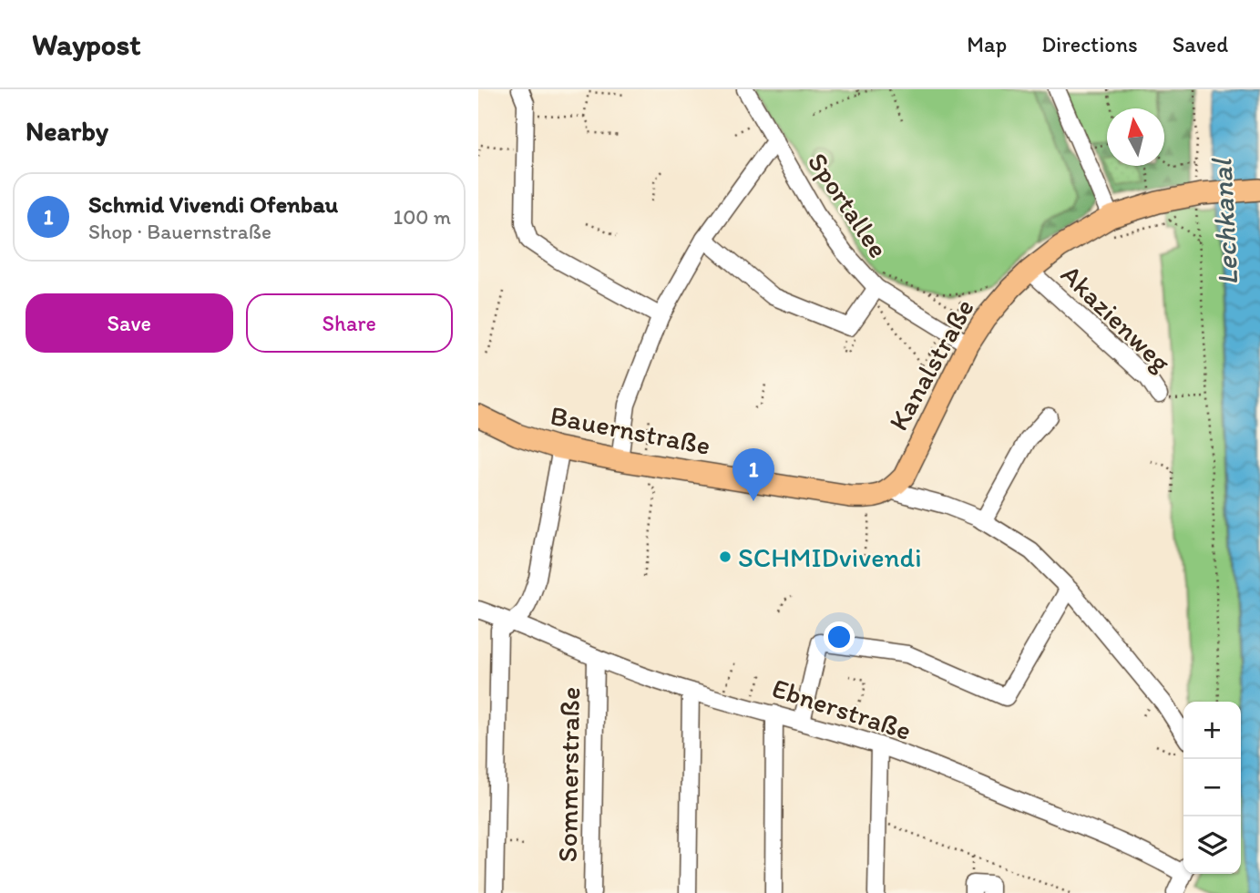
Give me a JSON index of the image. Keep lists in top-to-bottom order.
{
  "streets": {
    "main road": ["Kanalstraße", "Bauernstraße"],
    "street": [
      "Sportallee",
      "Akazienweg",
      "Ebnerstraße",
      "Sommerstraße"
    ]
  },
  "crossings": [
    ["Sportallee", "Kanalstraße"],
    ["Akazienweg", "Kanalstraße"],
    ["Kanalstraße", "Bauernstraße"],
    ["Ebnerstraße", "Sommerstraße"]
  ],
  "water": ["Lechkanal"],
  "places": ["SCHMIDvivendi"],
  "north": "top",
  "page": {
    "header": "Waypost",
    "nav": ["Map", "Directions", "Saved"],
    "heading": "Nearby",
    "list": [
      {
        "mark": "1",
        "name": "Schmid Vivendi Ofenbau",
        "note": "Shop · Bauernstraße",
        "value": "100 m"
      }
    ],
    "buttons": ["Save", "Share"],
    "pins": "1",
    "map_buttons": ["+", "−"]
  }
}
